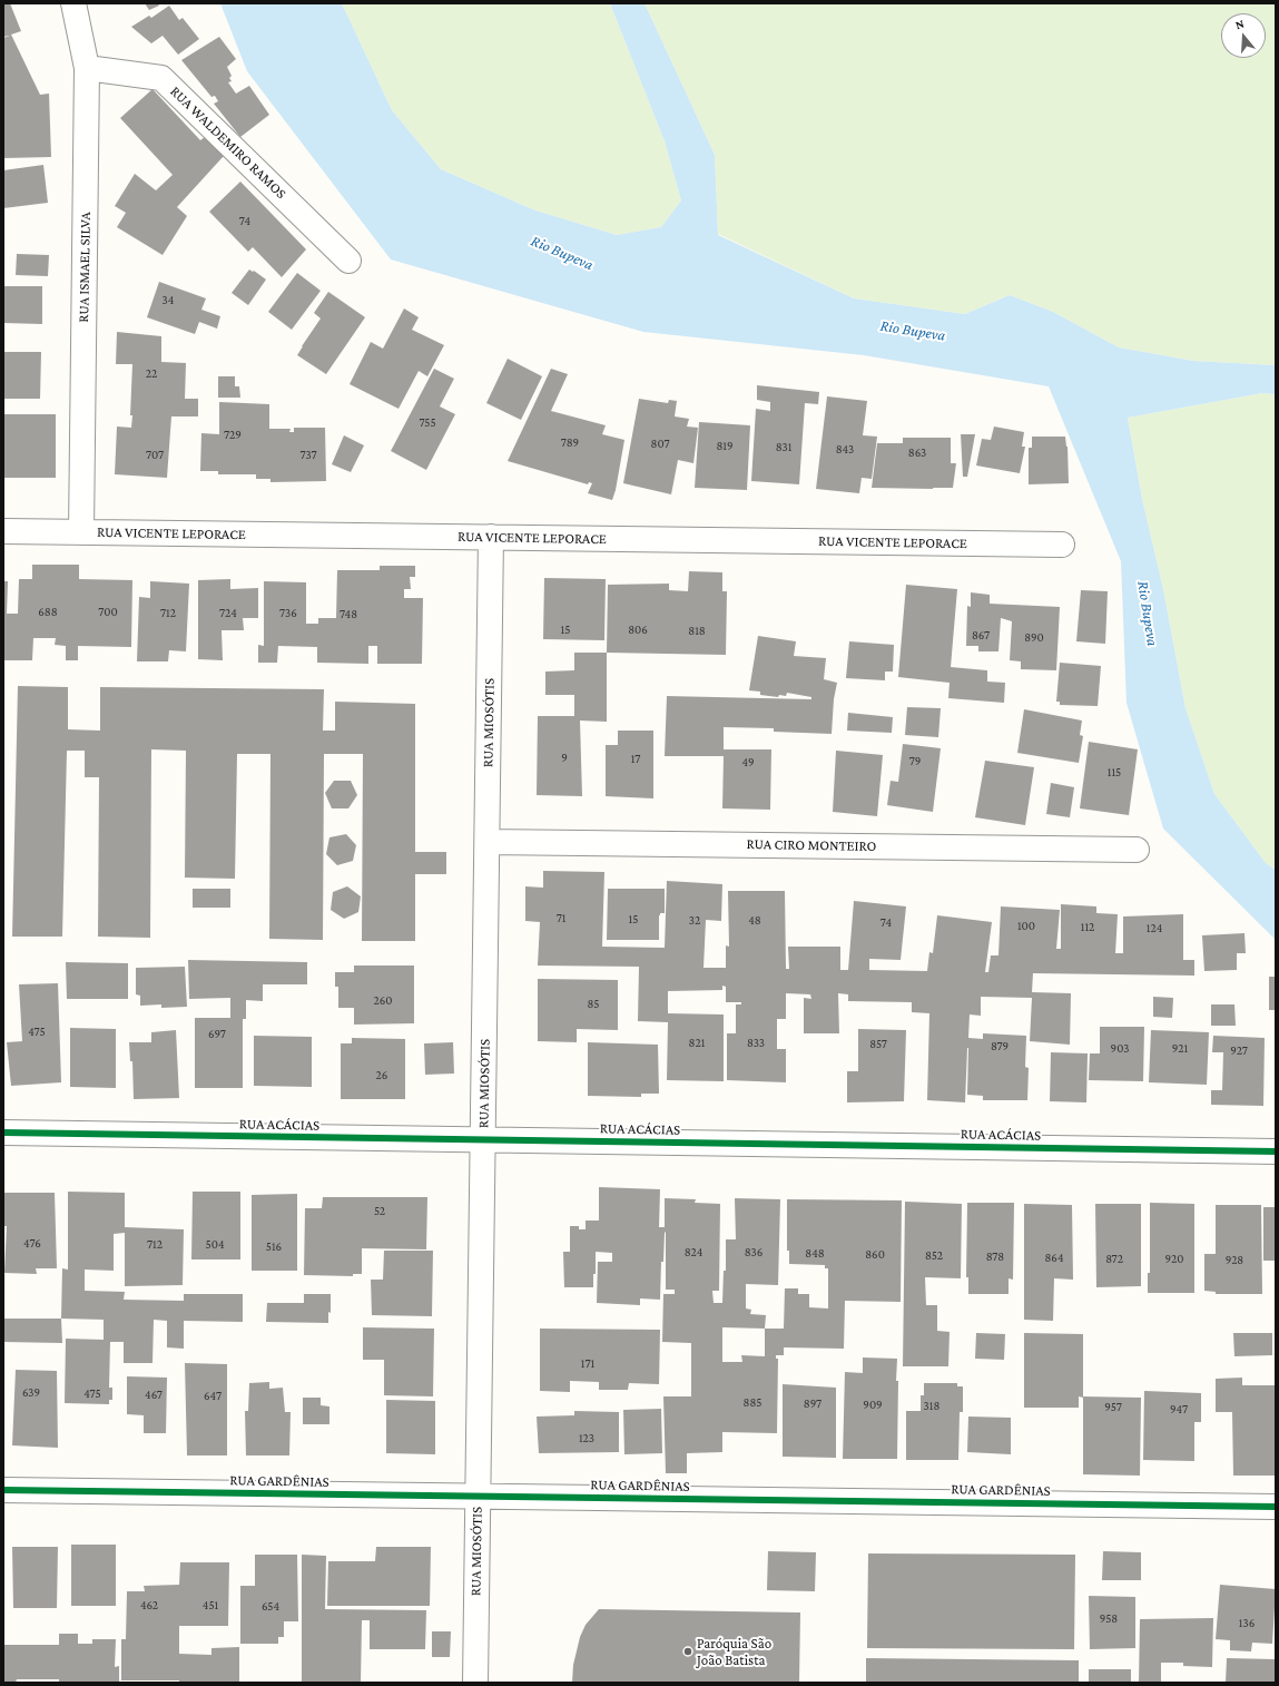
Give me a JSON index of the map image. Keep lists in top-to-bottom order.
{
  "streets": {
    "street": [
      "RUA WALDEMIRO RAMOS",
      "RUA ISMAEL SILVA",
      "RUA VICENTE LEPORACE",
      "RUA MIOSÓTIS",
      "RUA CIRO MONTEIRO",
      "RUA ACÁCIAS",
      "RUA GARDÊNIAS"
    ]
  },
  "crossings": [
    ["RUA WALDEMIRO RAMOS", "RUA ISMAEL SILVA"],
    ["RUA ISMAEL SILVA", "RUA VICENTE LEPORACE"],
    ["RUA VICENTE LEPORACE", "RUA MIOSÓTIS"],
    ["RUA MIOSÓTIS", "RUA CIRO MONTEIRO"],
    ["RUA MIOSÓTIS", "RUA ACÁCIAS"],
    ["RUA MIOSÓTIS", "RUA GARDÊNIAS"]
  ],
  "water": ["Rio Bupeva"],
  "places": ["Paróquia São João Batista"],
  "house_numbers": [
    "74",
    "34",
    "22",
    "755",
    "729",
    "789",
    "807",
    "819",
    "831",
    "843",
    "863",
    "707",
    "737",
    "688",
    "700",
    "712",
    "724",
    "736",
    "748",
    "15",
    "806",
    "818",
    "867",
    "890",
    "9",
    "17",
    "79",
    "49",
    "115",
    "71",
    "15",
    "32",
    "48",
    "74",
    "100",
    "112",
    "124",
    "260",
    "85",
    "475",
    "697",
    "821",
    "833",
    "857",
    "879",
    "903",
    "921",
    "927",
    "26",
    "52",
    "476",
    "712",
    "504",
    "516",
    "824",
    "836",
    "848",
    "860",
    "852",
    "878",
    "864",
    "872",
    "920",
    "928",
    "171",
    "639",
    "475",
    "467",
    "647",
    "885",
    "897",
    "909",
    "318",
    "957",
    "947",
    "123",
    "462",
    "451",
    "654",
    "958",
    "136"
  ],
  "north": "top"
}
